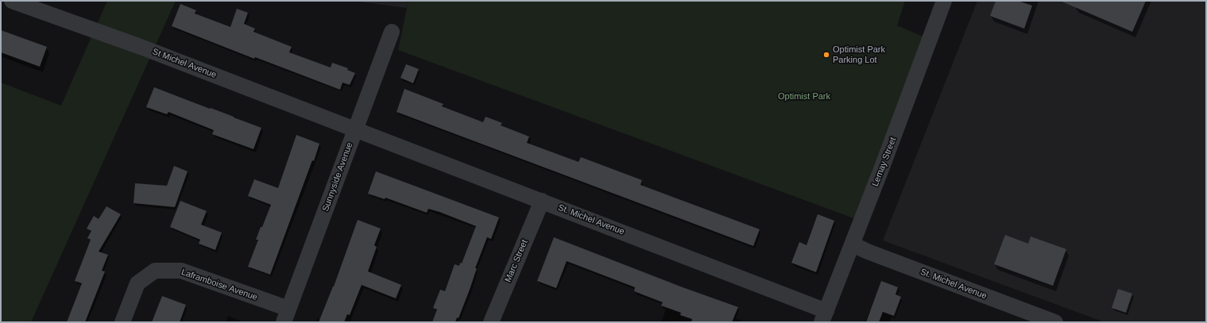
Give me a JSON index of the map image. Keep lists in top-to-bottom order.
{
  "streets": {
    "street": [
      "St Michel Avenue",
      "Lemay Street",
      "Sunnyside Avenue",
      "St. Michel Avenue",
      "Marc Street",
      "Laframboise Avenue"
    ]
  },
  "crossings": [
    ["St Michel Avenue", "Sunnyside Avenue"],
    ["St Michel Avenue", "St. Michel Avenue"],
    ["Lemay Street", "St. Michel Avenue"],
    ["Sunnyside Avenue", "St. Michel Avenue"],
    ["Sunnyside Avenue", "Laframboise Avenue"],
    ["St. Michel Avenue", "Marc Street"]
  ],
  "parks": ["Optimist Park"],
  "places": ["Optimist Park Parking Lot"]
}
